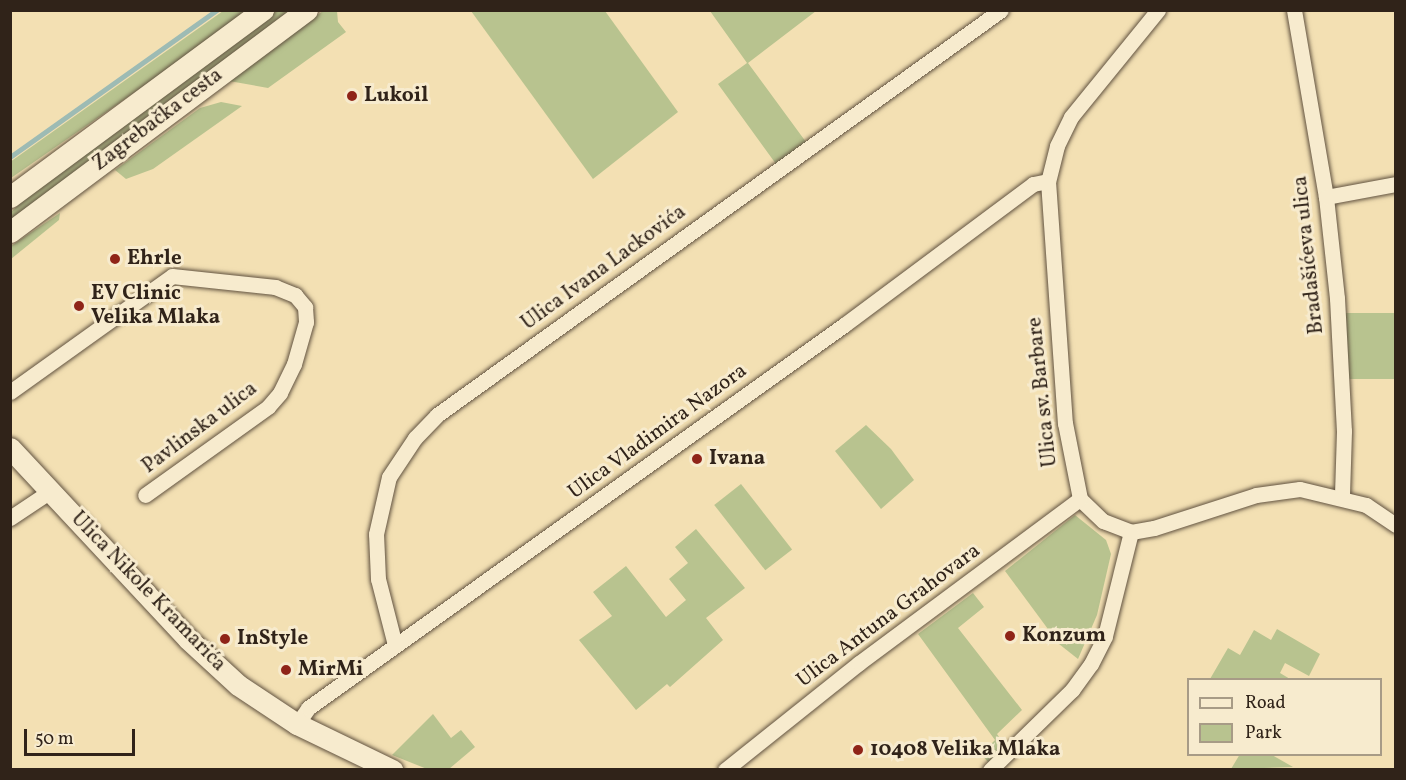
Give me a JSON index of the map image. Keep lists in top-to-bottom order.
{
  "streets": {
    "main road": ["Zagrebačka cesta", "Ulica Nikole Kramarića"],
    "street": [
      "Bradašićeva ulica",
      "Ulica Ivana Lackovića",
      "Ulica sv. Barbare",
      "Pavlinska ulica",
      "Ulica Vladimira Nazora",
      "Ulica Antuna Grahovara"
    ]
  },
  "crossings": [
    ["Ulica Ivana Lackovića", "Ulica Vladimira Nazora"],
    ["Ulica sv. Barbare", "Ulica Vladimira Nazora"],
    ["Ulica sv. Barbare", "Ulica Antuna Grahovara"],
    ["Ulica Vladimira Nazora", "Ulica Nikole Kramarića"]
  ],
  "places": [
    "Lukoil",
    "Ehrle",
    "EV Clinic Velika Mlaka",
    "Ivana",
    "Konzum",
    "InStyle",
    "MirMi",
    "10408 Velika Mlaka"
  ],
  "legend": ["Road", "Park"],
  "scale_bar": "50 m"
}
